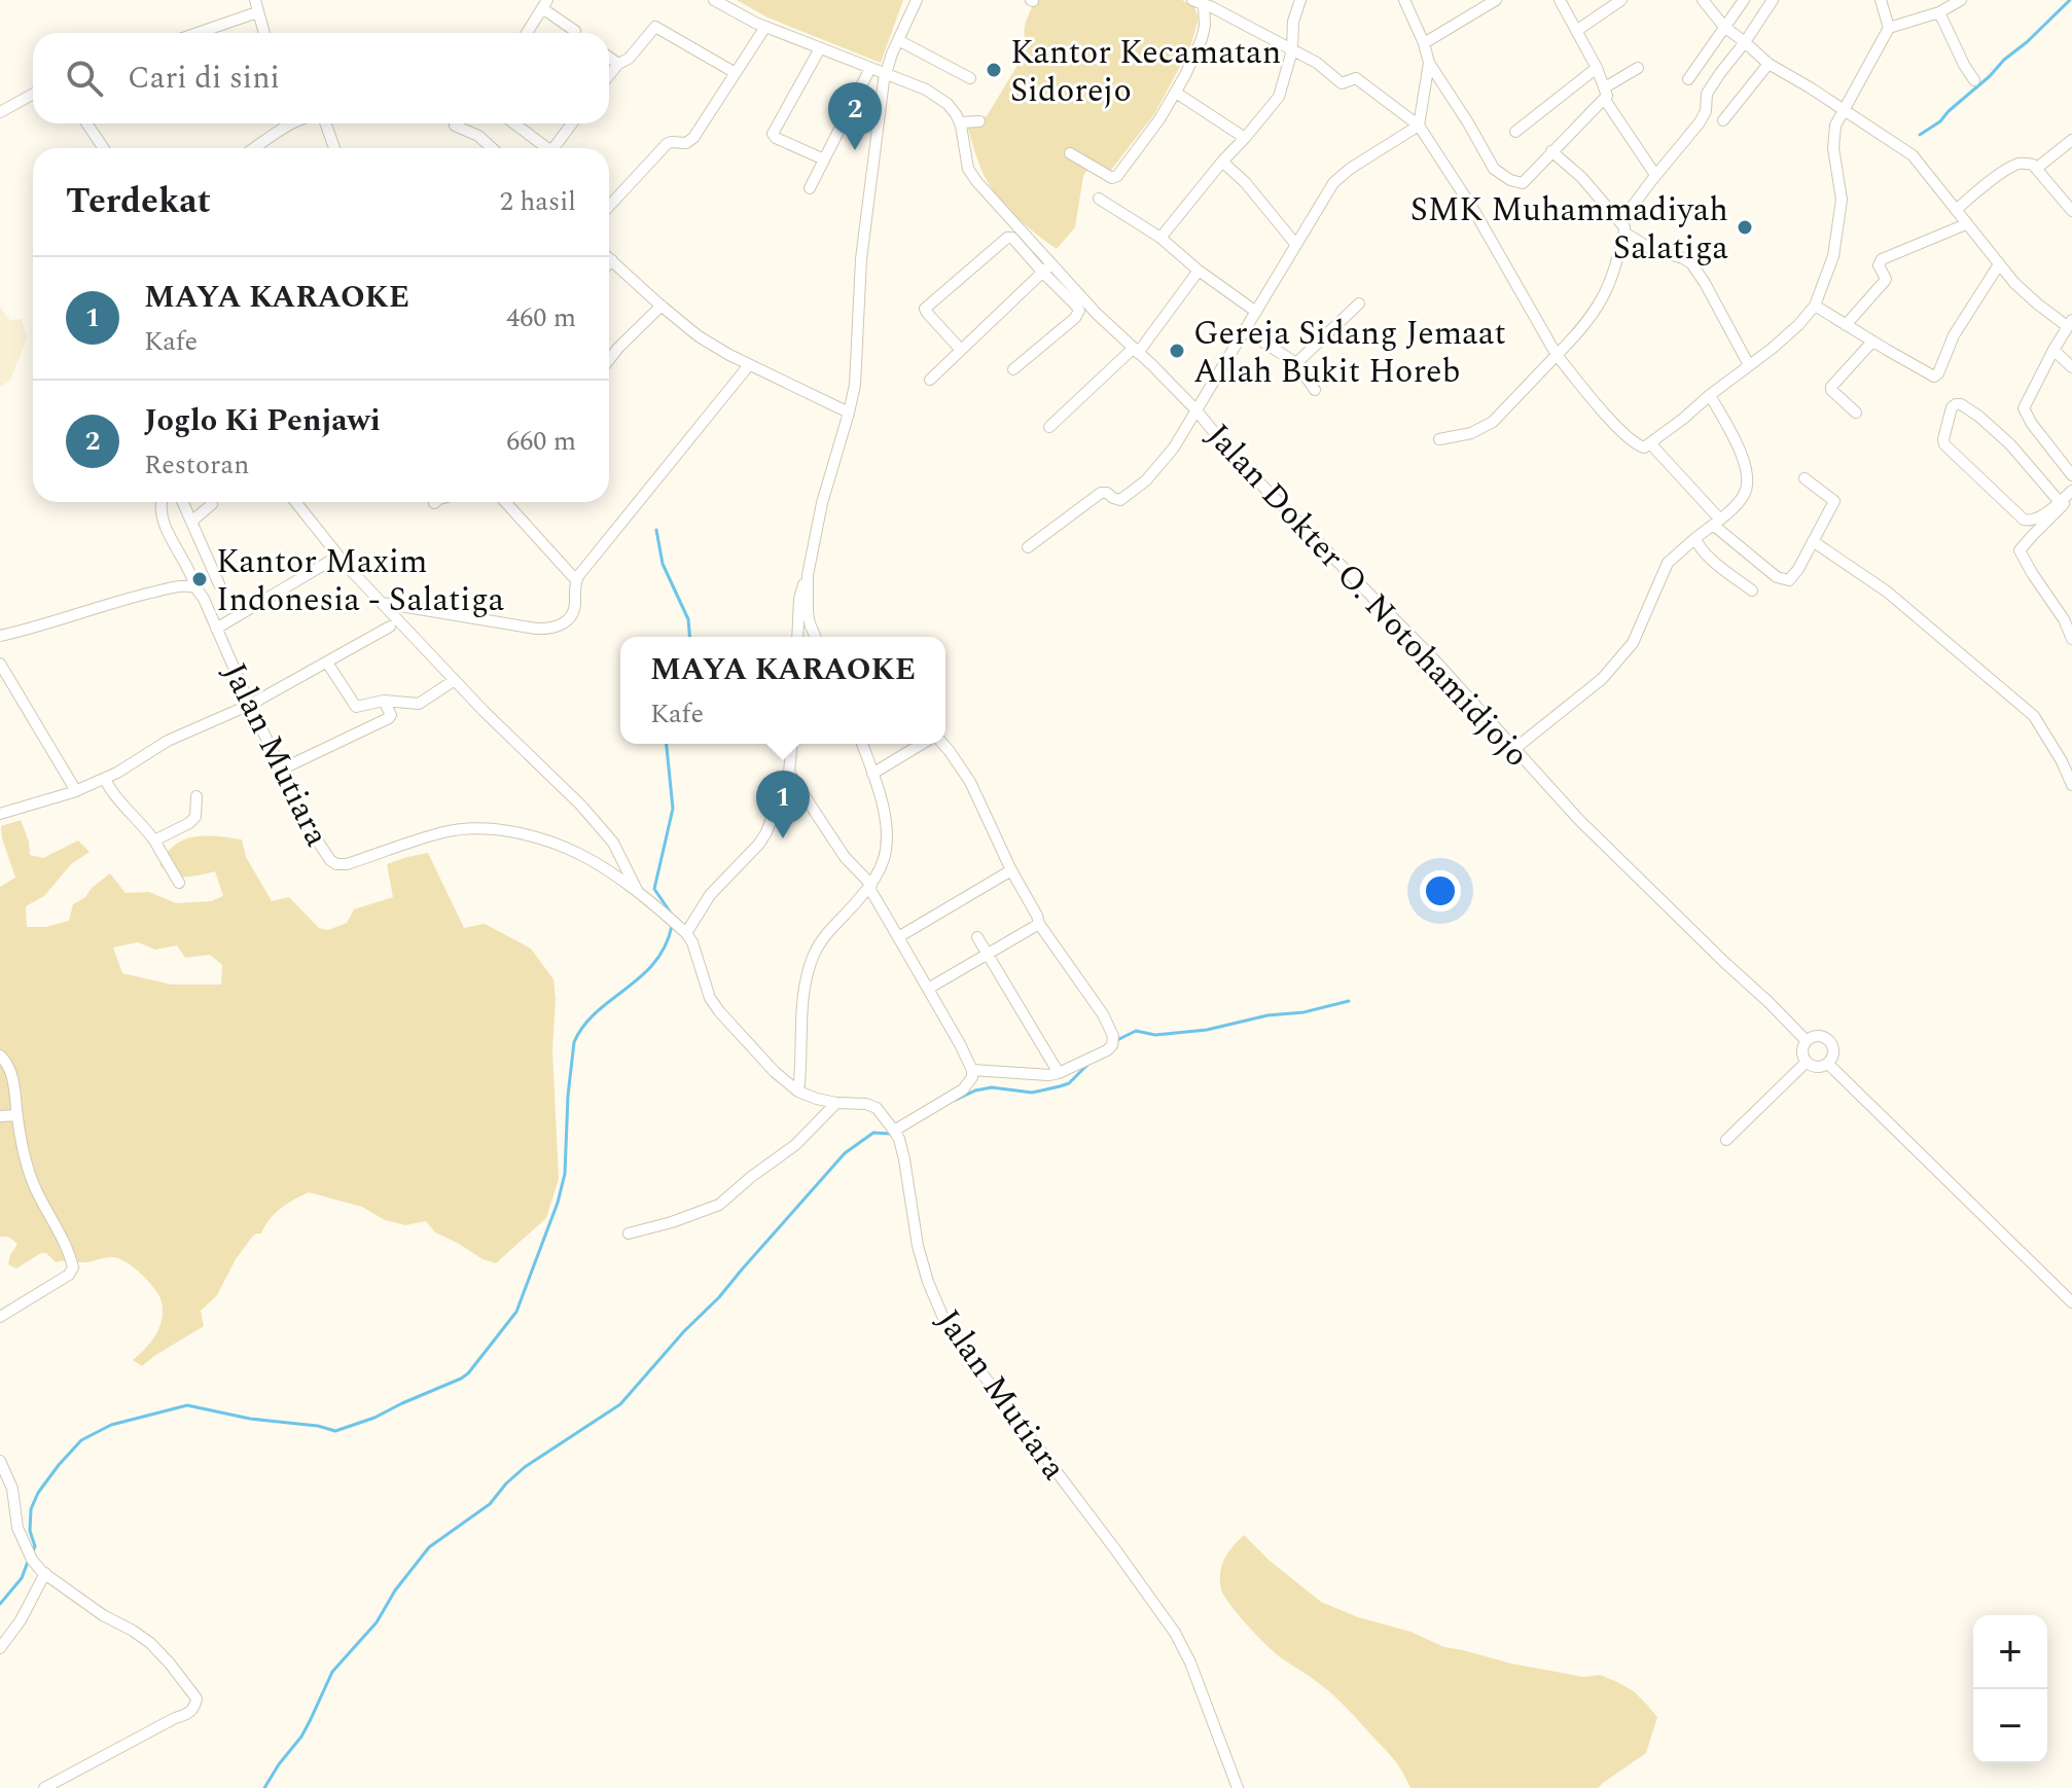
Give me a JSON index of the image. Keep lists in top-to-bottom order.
{
  "streets": {
    "street": ["Jalan Dokter O. Notohamidjojo", "Jalan Mutiara"]
  },
  "places": [
    "Kantor Kecamatan Sidorejo",
    "SMK Muhammadiyah Salatiga",
    "Gereja Sidang Jemaat Allah Bukit Horeb",
    "Kantor Maxim Indonesia - Salatiga"
  ],
  "page": {
    "search": "Cari di sini",
    "pins": ["2", "1"],
    "heading": ["Terdekat", "2 hasil"],
    "list": [
      {
        "mark": "1",
        "name": "MAYA KARAOKE",
        "note": "Kafe",
        "value": "460 m"
      },
      {
        "mark": "2",
        "name": "Joglo Ki Penjawi",
        "note": "Restoran",
        "value": "660 m"
      }
    ],
    "popup": ["MAYA KARAOKE", "Kafe"],
    "map_buttons": ["+", "−"]
  }
}
